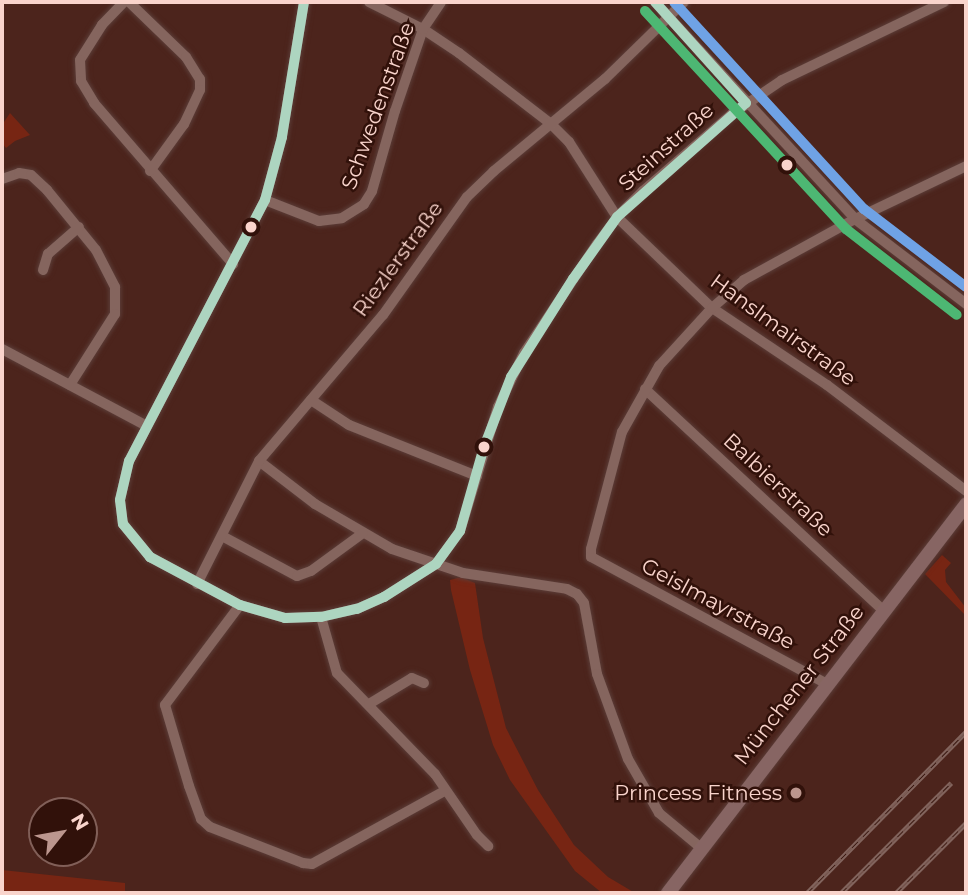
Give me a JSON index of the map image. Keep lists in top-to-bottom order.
{
  "streets": {
    "main road": ["Münchener Straße"],
    "street": [
      "Schwedenstraße",
      "Steinstraße",
      "Riezlerstraße",
      "Hanslmairstraße",
      "Balbierstraße",
      "Geislmayrstraße"
    ]
  },
  "crossings": [
    ["Schwedenstraße", "Steinstraße"],
    ["Schwedenstraße", "Hanslmairstraße"],
    ["Steinstraße", "Riezlerstraße"],
    ["Steinstraße", "Hanslmairstraße"],
    ["Riezlerstraße", "Hanslmairstraße"],
    ["Balbierstraße", "Geislmayrstraße"],
    ["Balbierstraße", "Münchener Straße"],
    ["Geislmayrstraße", "Münchener Straße"]
  ],
  "places": ["Princess Fitness"],
  "north": "top right"
}
